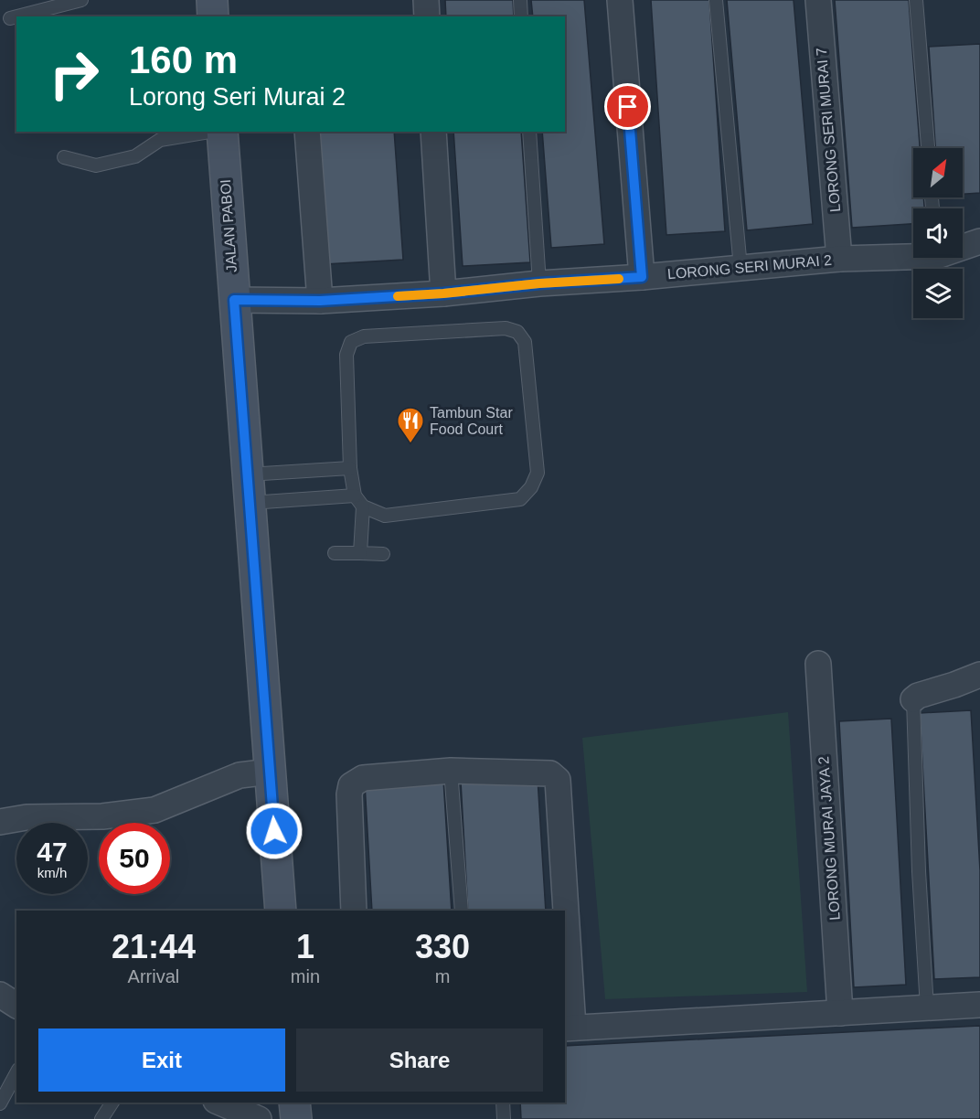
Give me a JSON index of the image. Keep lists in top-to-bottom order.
{
  "streets": {
    "main road": ["JALAN PABOI"],
    "street": ["LORONG SERI MURAI 7", "LORONG SERI MURAI 2", "LORONG MURAI JAYA 2"]
  },
  "crossings": [
    ["LORONG SERI MURAI 7", "LORONG SERI MURAI 2"],
    ["JALAN PABOI", "LORONG SERI MURAI 2"]
  ],
  "places": {
    "restaurant": ["Tambun Star Food Court"]
  },
  "north": "top right",
  "page": {
    "turn": ["160 m", "Lorong Seri Murai 2"],
    "speed": "47 km/h",
    "limit": "50",
    "eta": [
      "21:44",
      "Arrival",
      "1",
      "min",
      "330",
      "m"
    ],
    "buttons": ["Exit", "Share"]
  }
}
